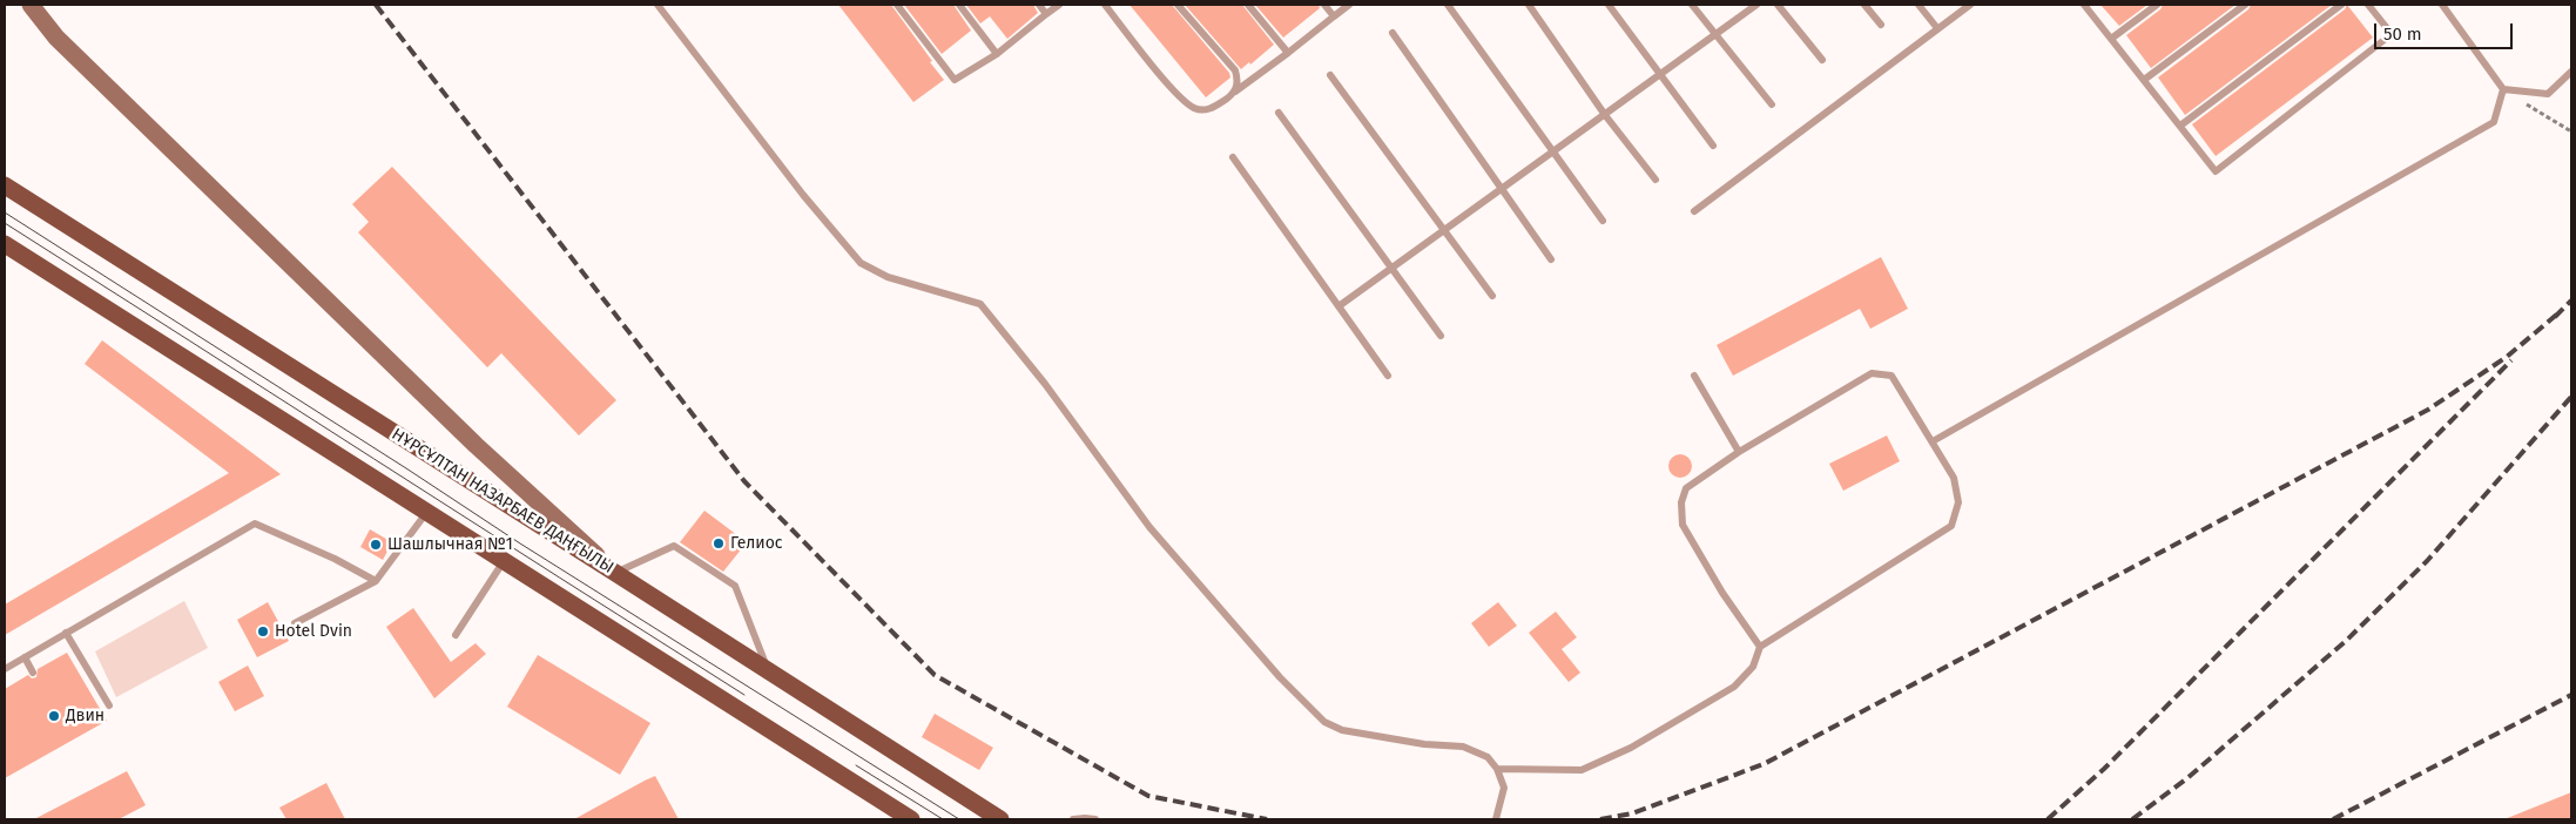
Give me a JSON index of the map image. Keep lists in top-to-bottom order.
{
  "streets": {
    "main road": ["НҰРСҰЛТАН НАЗАРБАЕВ ДАҢҒЫЛЫ"]
  },
  "places": [
    "Гелиос",
    "Шашлычная №1",
    "Hotel Dvin",
    "Двин"
  ],
  "scale_bar": "50 m"
}
